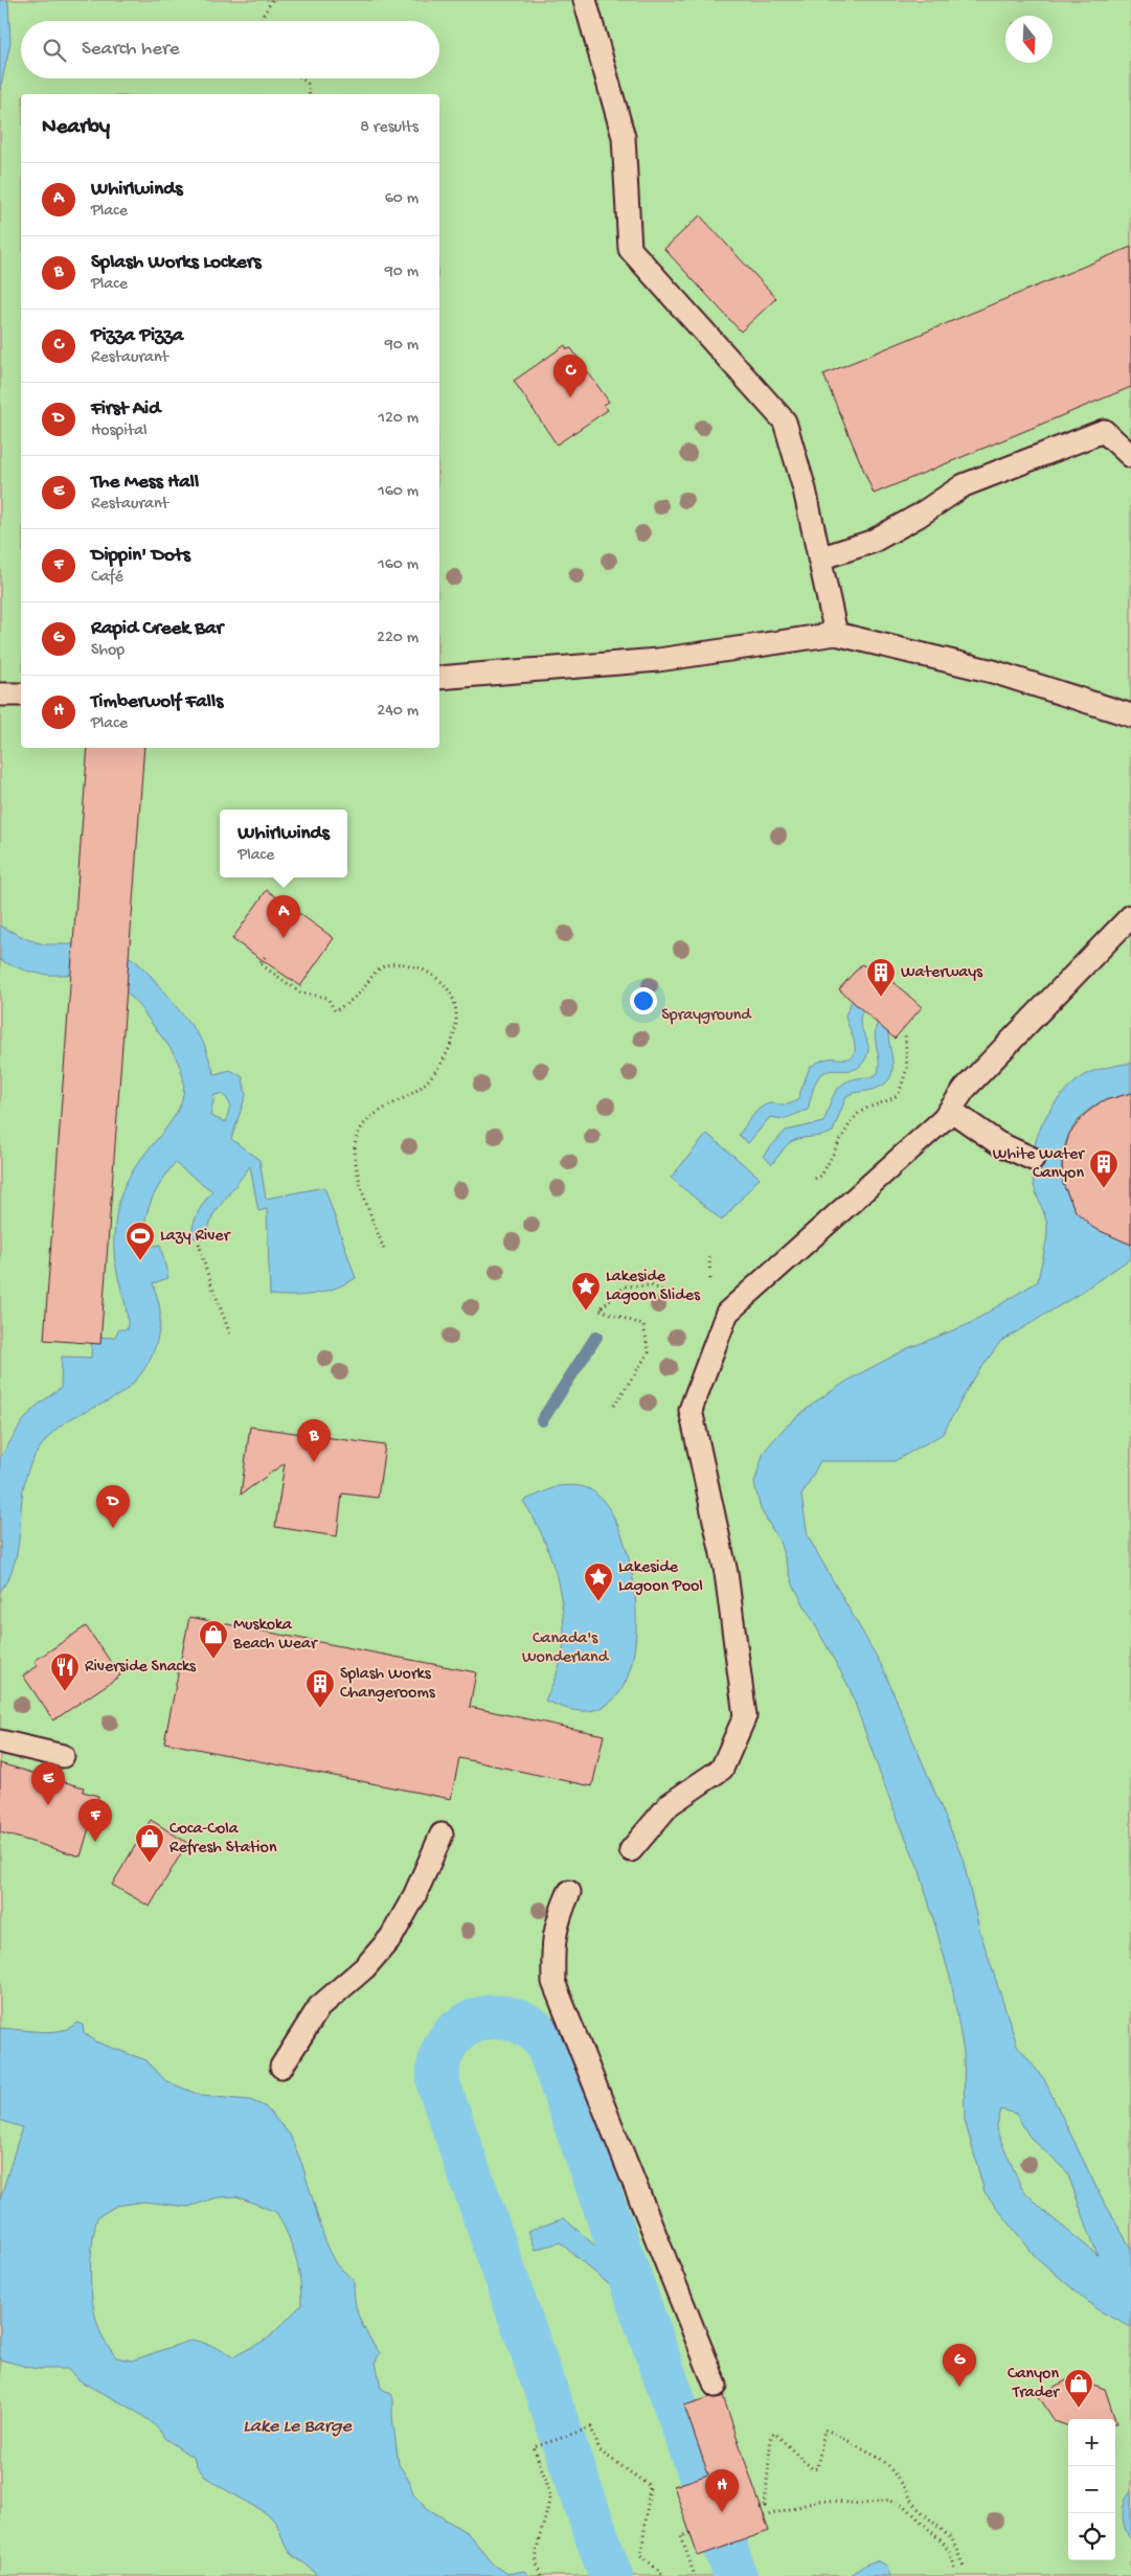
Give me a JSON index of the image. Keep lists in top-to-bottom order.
{
  "water": ["Lake Le Barge"],
  "parks": ["Sprayground", "Canada's Wonderland"],
  "places": {
    "building": ["Waterways", "White Water Canyon", "Splash Works Changerooms"],
    "sports": ["Lazy River"],
    "place": ["Lakeside Lagoon Slides", "Lakeside Lagoon Pool"],
    "shop": ["Muskoka Beach Wear", "Coca-Cola Refresh Station", "Canyon Trader"],
    "restaurant": ["Riverside Snacks"]
  },
  "north": "bottom",
  "page": {
    "search": "Search here",
    "heading": ["Nearby", "8 results"],
    "list": [
      {
        "mark": "A",
        "name": "Whirlwinds",
        "note": "Place",
        "value": "60 m"
      },
      {
        "mark": "B",
        "name": "Splash Works Lockers",
        "note": "Place",
        "value": "90 m"
      },
      {
        "mark": "C",
        "name": "Pizza Pizza",
        "note": "Restaurant",
        "value": "90 m"
      },
      {
        "mark": "D",
        "name": "First Aid",
        "note": "Hospital",
        "value": "120 m"
      },
      {
        "mark": "E",
        "name": "The Mess Hall",
        "note": "Restaurant",
        "value": "160 m"
      },
      {
        "mark": "F",
        "name": "Dippin' Dots",
        "note": "Café",
        "value": "160 m"
      },
      {
        "mark": "G",
        "name": "Rapid Creek Bar",
        "note": "Shop",
        "value": "220 m"
      },
      {
        "mark": "H",
        "name": "Timberwolf Falls",
        "note": "Place",
        "value": "240 m"
      }
    ],
    "pins": [
      "C",
      "A",
      "B",
      "D",
      "E",
      "F",
      "G",
      "H"
    ],
    "popup": ["Whirlwinds", "Place"],
    "map_buttons": ["+", "−"]
  }
}
